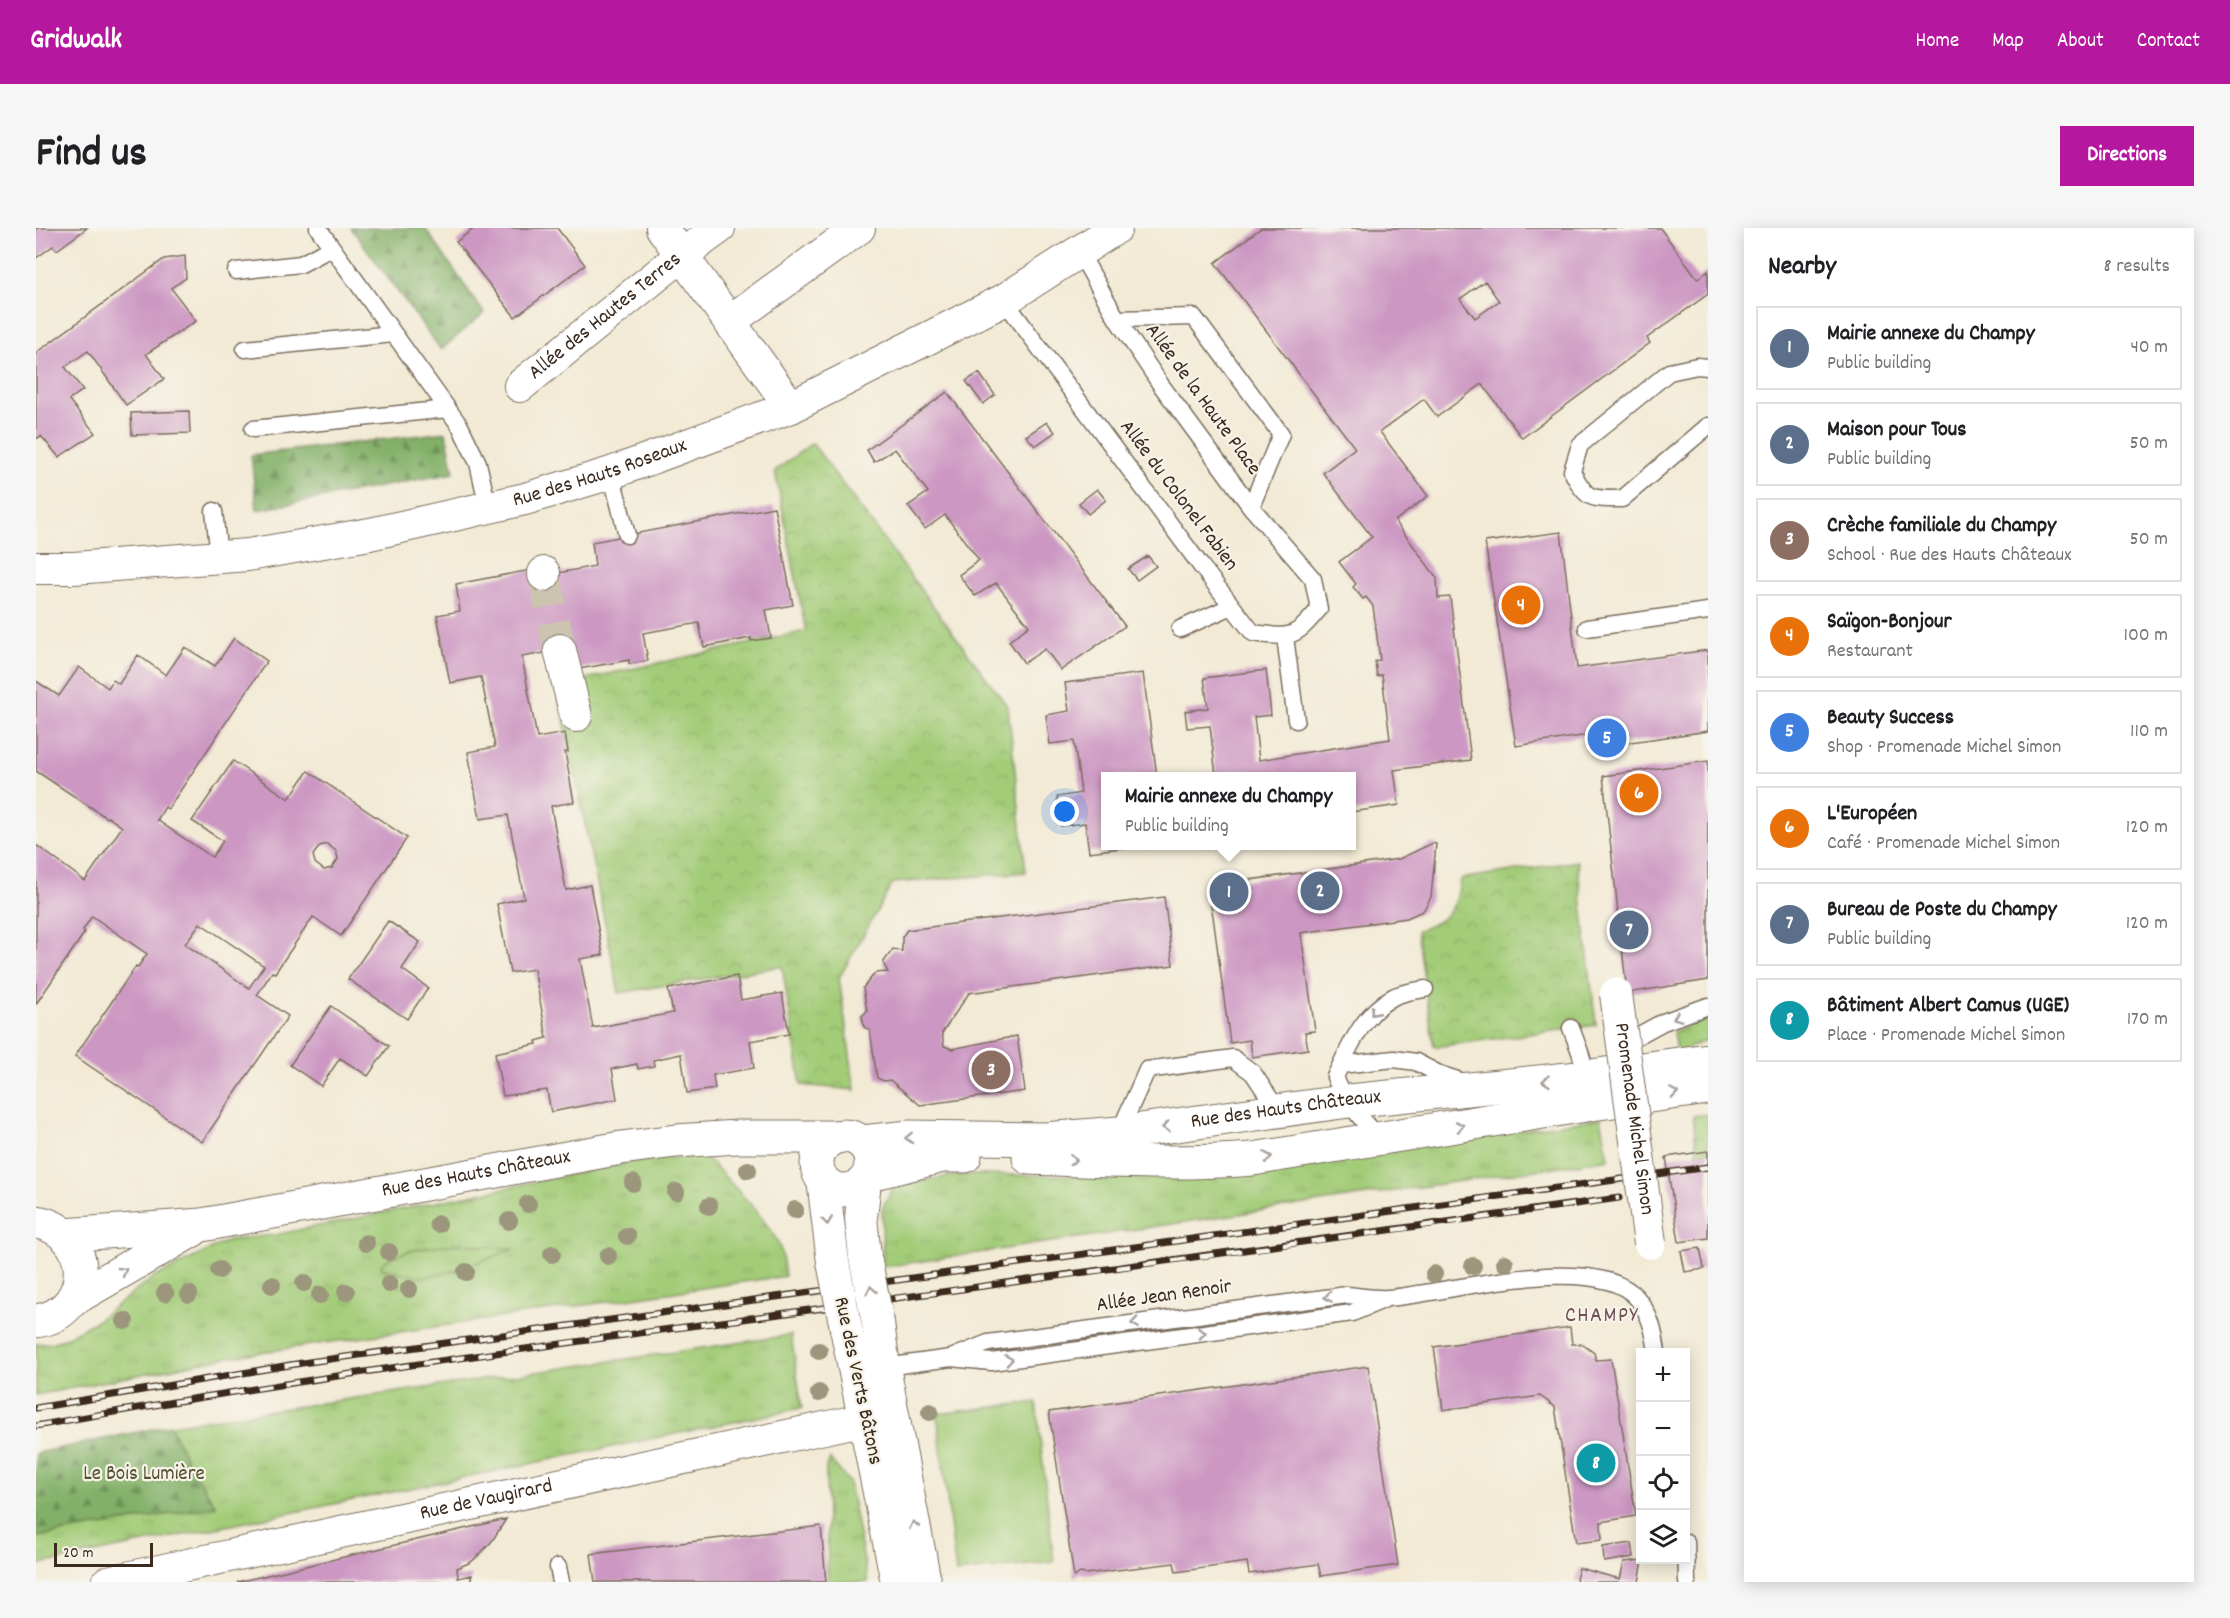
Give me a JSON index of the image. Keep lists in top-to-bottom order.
{
  "streets": {
    "street": [
      "Allée des Hautes Terres",
      "Rue des Hauts Roseaux",
      "Rue des Hauts Châteaux",
      "Promenade Michel Simon",
      "Rue des Verts Bâtons",
      "Rue de Vaugirard"
    ],
    "lane": ["Allée de la Haute Place", "Allée du Colonel Fabien", "Allée Jean Renoir"]
  },
  "crossings": [
    ["Allée de la Haute Place", "Rue des Hauts Roseaux"],
    ["Allée de la Haute Place", "Allée du Colonel Fabien"],
    ["Rue des Hauts Roseaux", "Allée du Colonel Fabien"],
    ["Rue des Hauts Châteaux", "Rue des Verts Bâtons"],
    ["Allée Jean Renoir", "Rue des Verts Bâtons"],
    ["Rue des Verts Bâtons", "Rue de Vaugirard"]
  ],
  "districts": ["CHAMPY"],
  "parks": ["Le Bois Lumière"],
  "scale_bar": "20 m",
  "page": {
    "header": "Gridwalk",
    "nav": [
      "Home",
      "Map",
      "About",
      "Contact"
    ],
    "title": "Find us",
    "buttons": "Directions",
    "heading": ["Nearby", "8 results"],
    "list": [
      {
        "mark": "1",
        "name": "Mairie annexe du Champy",
        "note": "Public building",
        "value": "40 m"
      },
      {
        "mark": "2",
        "name": "Maison pour Tous",
        "note": "Public building",
        "value": "50 m"
      },
      {
        "mark": "3",
        "name": "Crèche familiale du Champy",
        "note": "School · Rue des Hauts Châteaux",
        "value": "50 m"
      },
      {
        "mark": "4",
        "name": "Saïgon-Bonjour",
        "note": "Restaurant",
        "value": "100 m"
      },
      {
        "mark": "5",
        "name": "Beauty Success",
        "note": "Shop · Promenade Michel Simon",
        "value": "110 m"
      },
      {
        "mark": "6",
        "name": "L'Européen",
        "note": "Café · Promenade Michel Simon",
        "value": "120 m"
      },
      {
        "mark": "7",
        "name": "Bureau de Poste du Champy",
        "note": "Public building",
        "value": "120 m"
      },
      {
        "mark": "8",
        "name": "Bâtiment Albert Camus (UGE)",
        "note": "Place · Promenade Michel Simon",
        "value": "170 m"
      }
    ],
    "pins": [
      "4",
      "5",
      "6",
      "2",
      "1",
      "7",
      "3",
      "8"
    ],
    "popup": ["Mairie annexe du Champy", "Public building"],
    "map_buttons": ["+", "−"],
    "scale": "20 m"
  }
}
